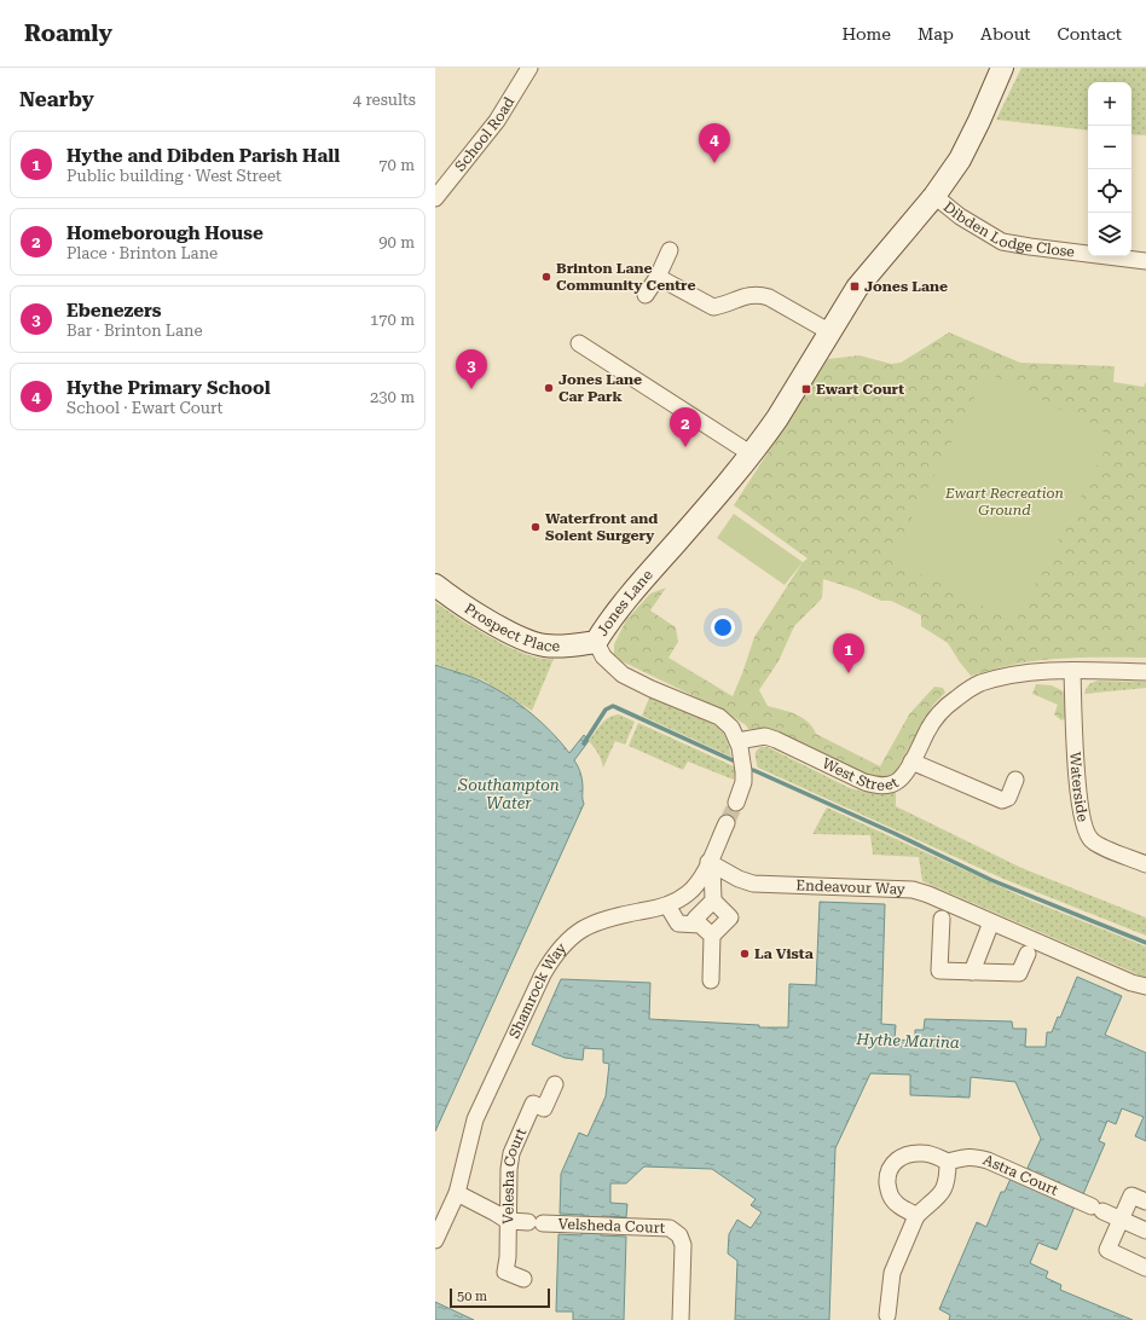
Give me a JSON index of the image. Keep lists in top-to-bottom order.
{
  "streets": {
    "street": [
      "School Road",
      "Dibden Lodge Close",
      "Jones Lane",
      "Prospect Place",
      "West Street",
      "Waterside",
      "Endeavour Way",
      "Shamrock Way",
      "Astra Court",
      "Velesha Court",
      "Velsheda Court"
    ]
  },
  "crossings": [
    ["Dibden Lodge Close", "Jones Lane"],
    ["Jones Lane", "Prospect Place"],
    ["West Street", "Waterside"],
    ["Endeavour Way", "Shamrock Way"],
    ["Shamrock Way", "Velsheda Court"],
    ["Velesha Court", "Velsheda Court"]
  ],
  "water": ["Southampton Water", "Hythe Marina"],
  "parks": ["Ewart Recreation Ground"],
  "places": {
    "other": [
      "Brinton Lane Community Centre",
      "Jones Lane Car Park",
      "Waterfront and Solent Surgery",
      "La Vista"
    ],
    "transit": ["Jones Lane", "Ewart Court"]
  },
  "scale_bar": "50 m",
  "page": {
    "header": "Roamly",
    "nav": [
      "Home",
      "Map",
      "About",
      "Contact"
    ],
    "heading": ["Nearby", "4 results"],
    "map_buttons": ["+", "−"],
    "pins": [
      "4",
      "3",
      "2",
      "1"
    ],
    "list": [
      {
        "mark": "1",
        "name": "Hythe and Dibden Parish Hall",
        "note": "Public building · West Street",
        "value": "70 m"
      },
      {
        "mark": "2",
        "name": "Homeborough House",
        "note": "Place · Brinton Lane",
        "value": "90 m"
      },
      {
        "mark": "3",
        "name": "Ebenezers",
        "note": "Bar · Brinton Lane",
        "value": "170 m"
      },
      {
        "mark": "4",
        "name": "Hythe Primary School",
        "note": "School · Ewart Court",
        "value": "230 m"
      }
    ],
    "scale": "50 m"
  }
}
